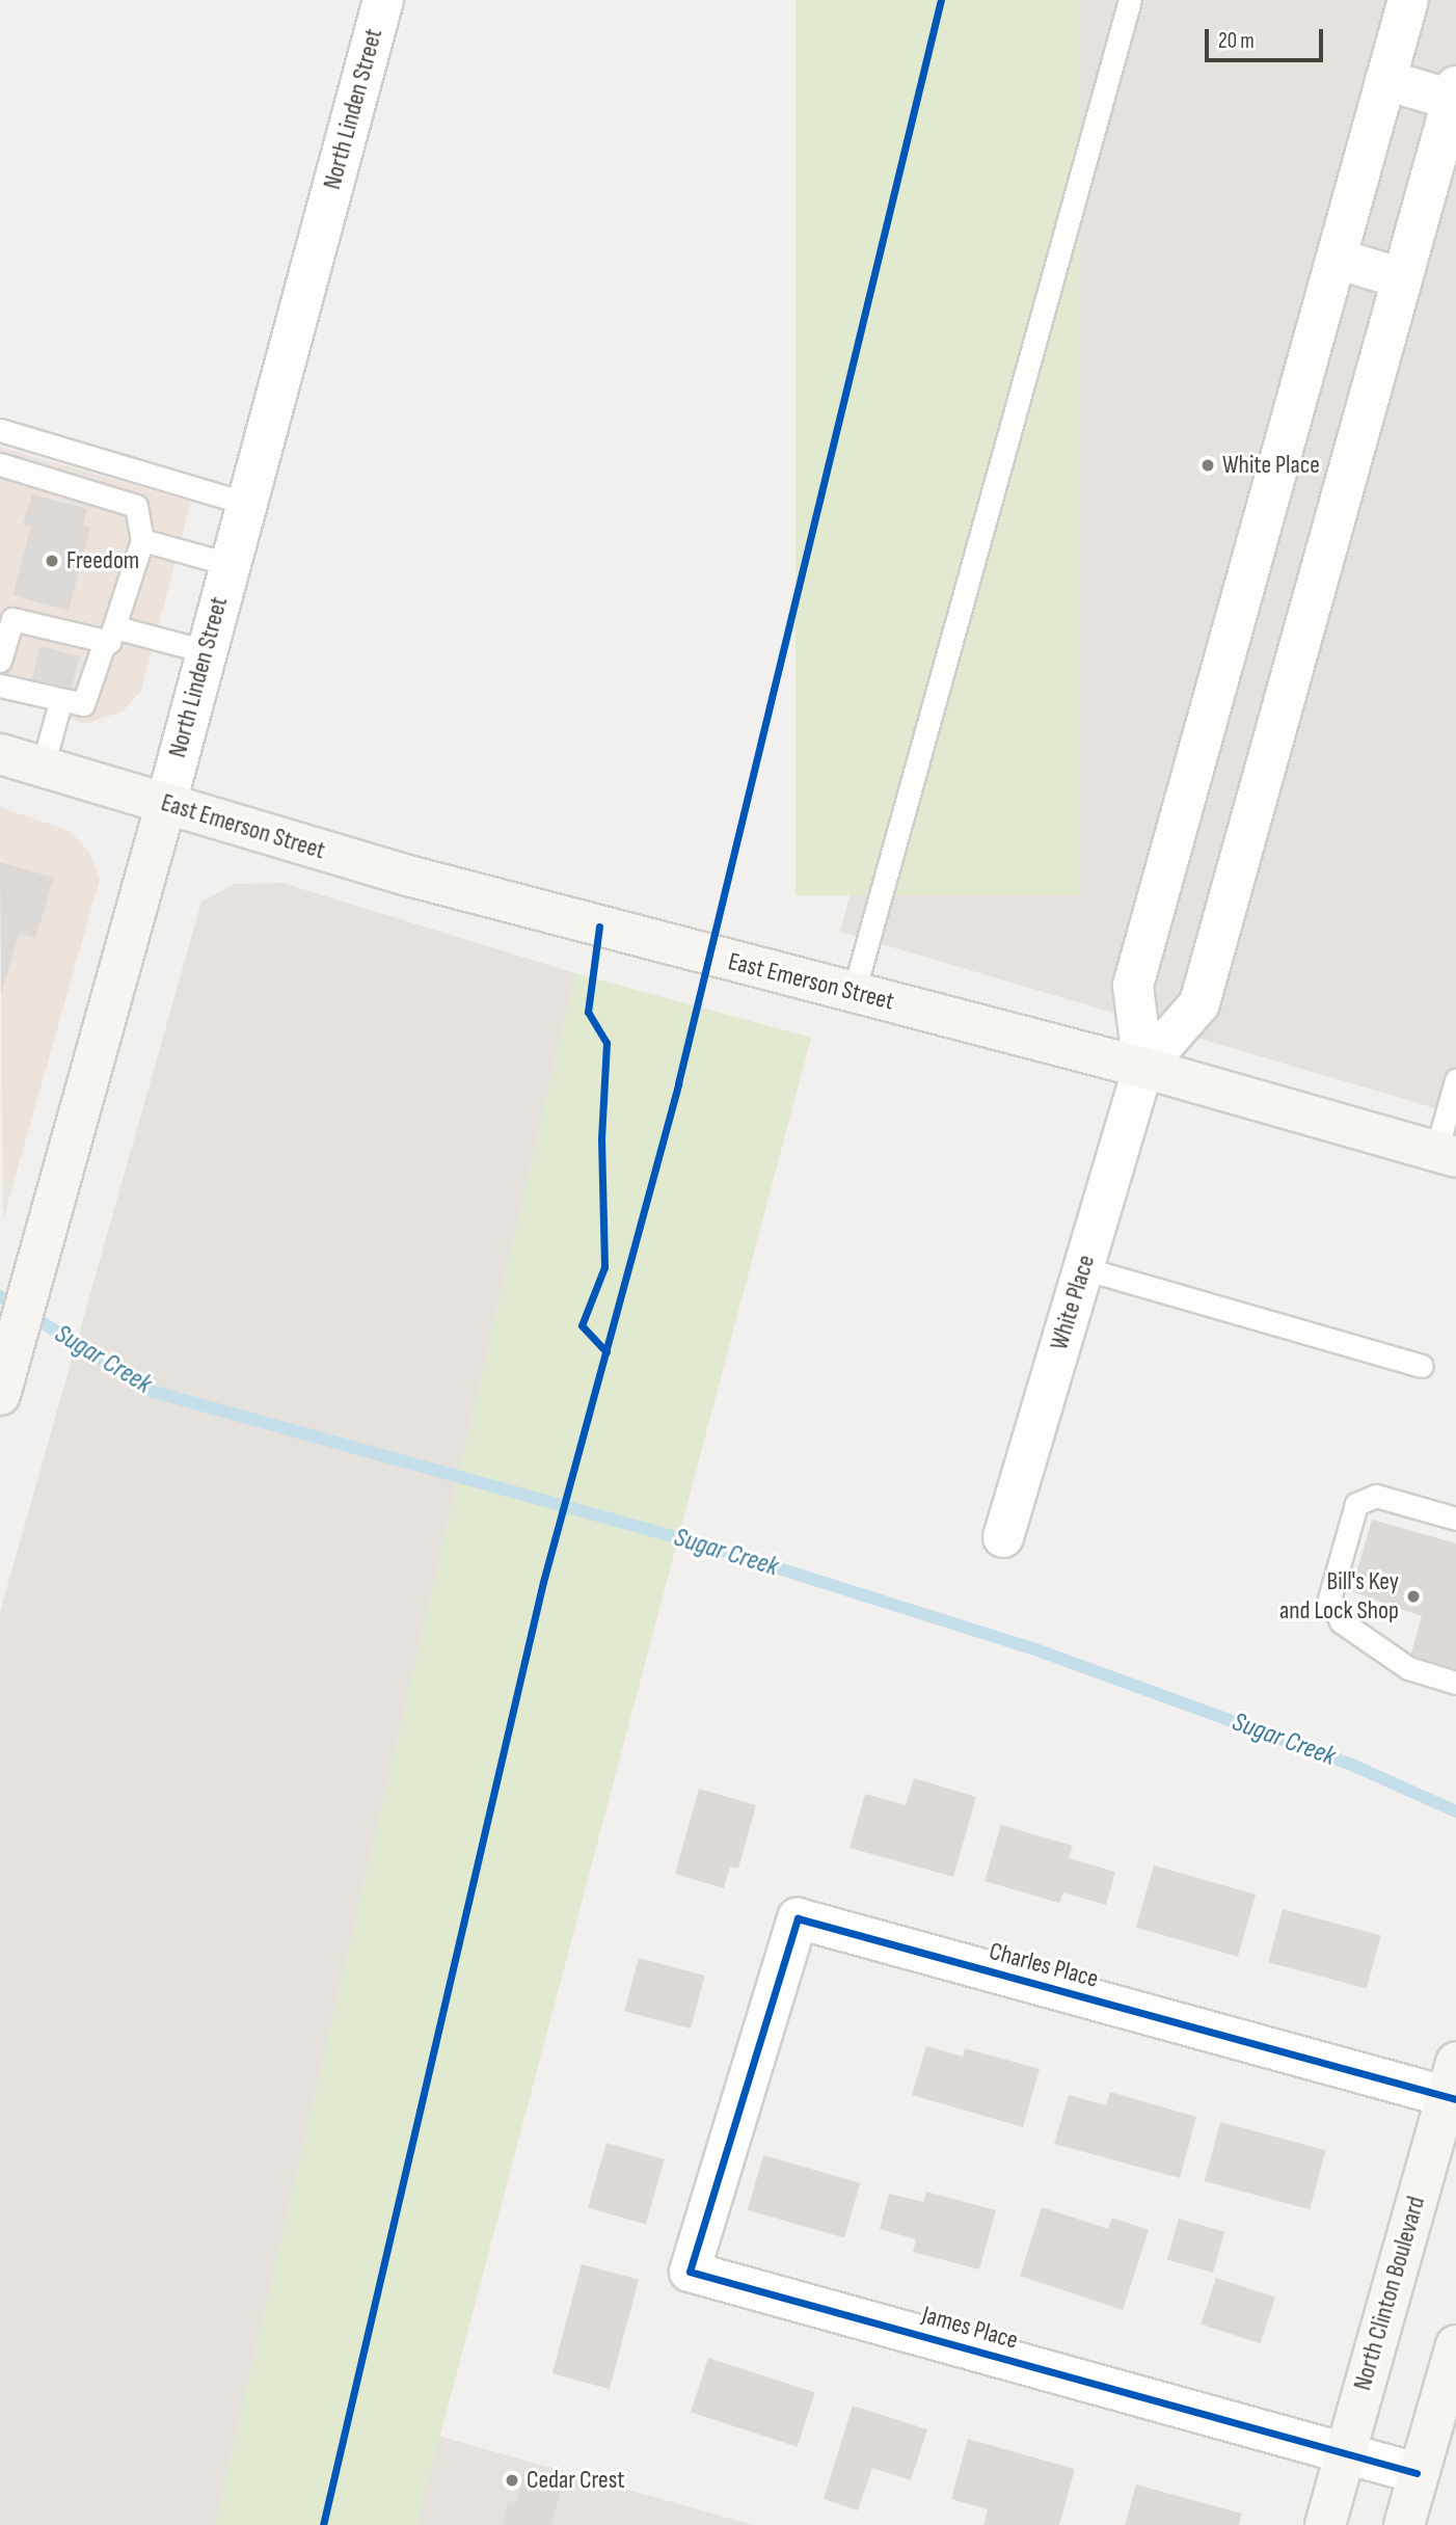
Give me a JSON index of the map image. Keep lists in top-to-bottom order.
{
  "streets": {
    "main road": ["North Linden Street", "East Emerson Street", "North Clinton Boulevard"],
    "street": ["White Place", "Charles Place", "James Place"]
  },
  "crossings": [
    ["North Linden Street", "East Emerson Street"],
    ["East Emerson Street", "White Place"],
    ["Charles Place", "North Clinton Boulevard"],
    ["Charles Place", "James Place"],
    ["North Clinton Boulevard", "James Place"]
  ],
  "water": ["Sugar Creek"],
  "places": [
    "White Place",
    "Freedom",
    "Bill's Key and Lock Shop",
    "Cedar Crest"
  ],
  "scale_bar": "20 m"
}
